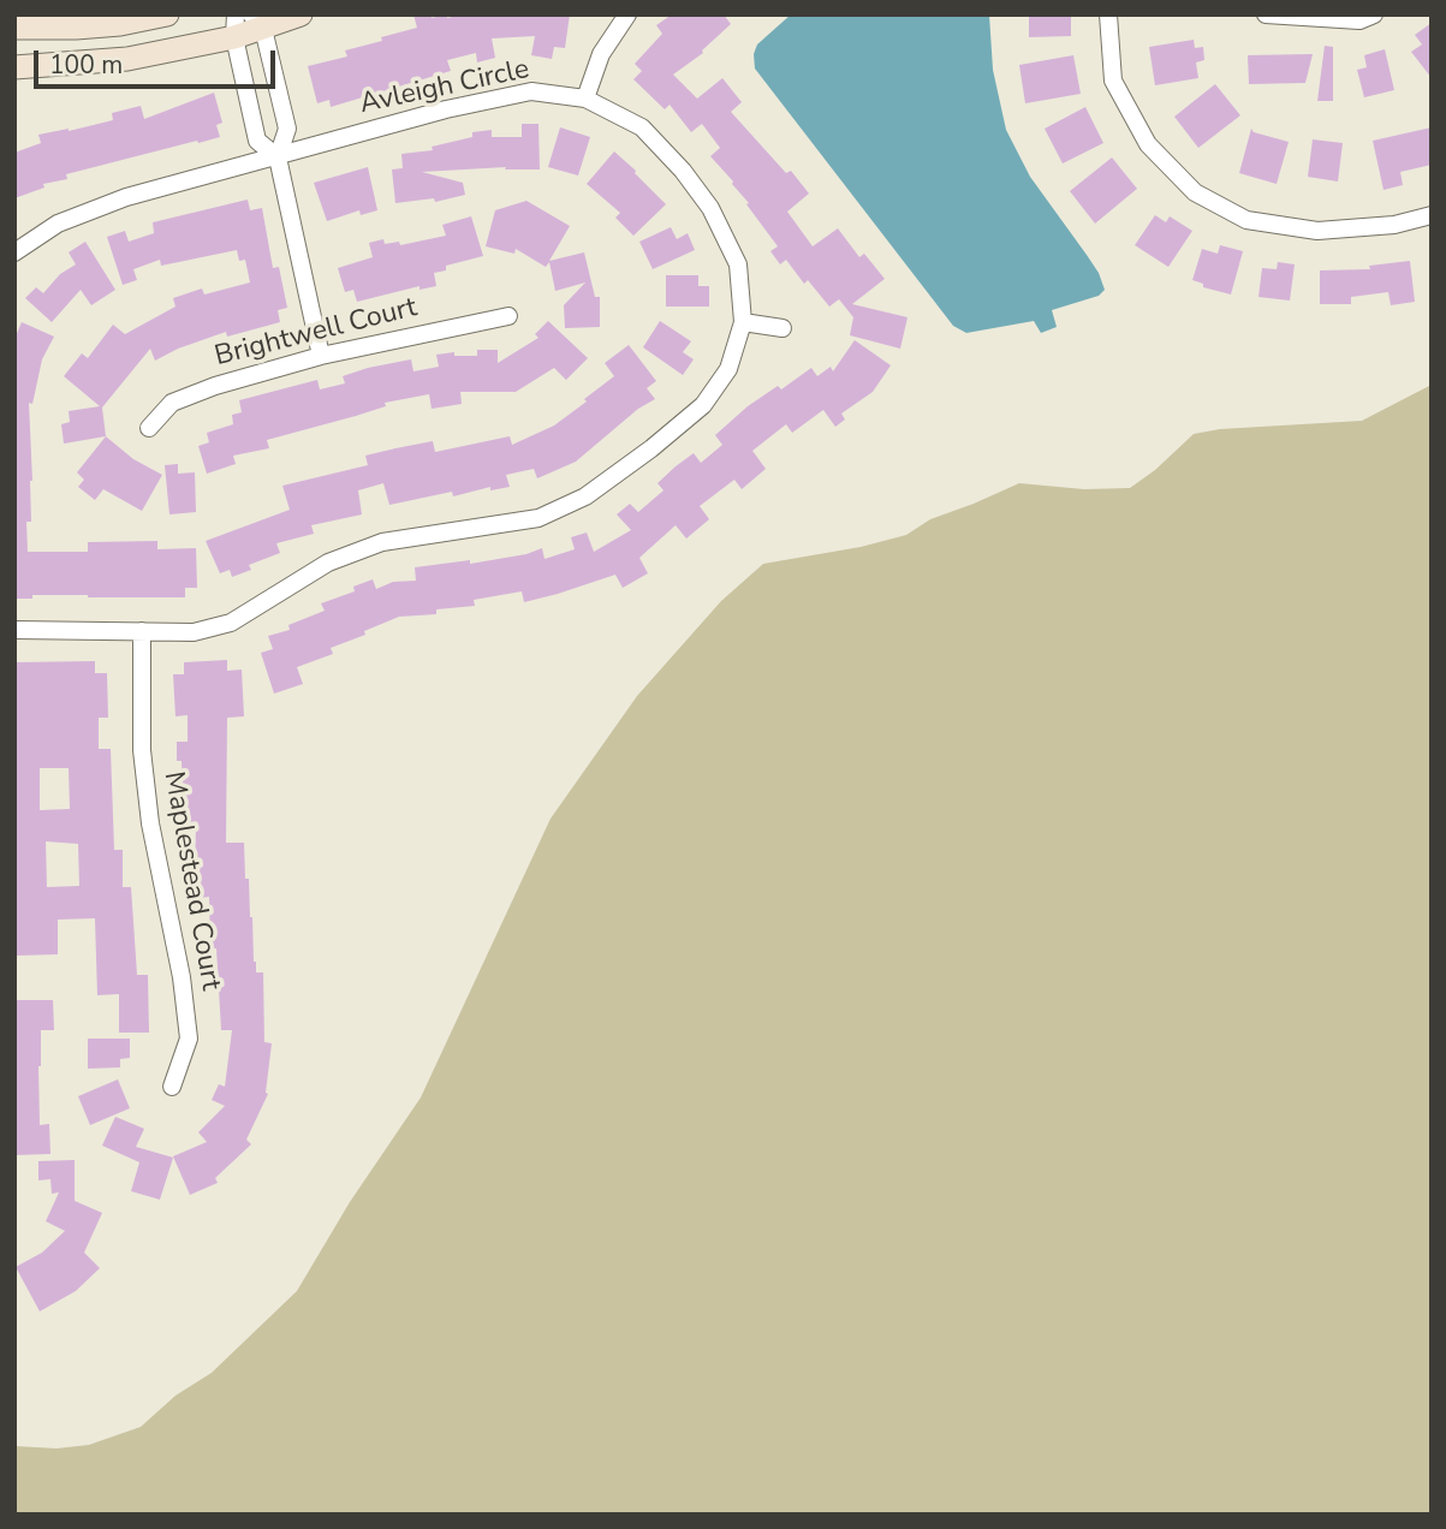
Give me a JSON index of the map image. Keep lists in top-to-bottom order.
{
  "streets": {
    "street": ["Avleigh Circle", "Brightwell Court", "Maplestead Court"]
  },
  "crossings": [
    ["Avleigh Circle", "Maplestead Court"]
  ],
  "scale_bar": "100 m"
}
